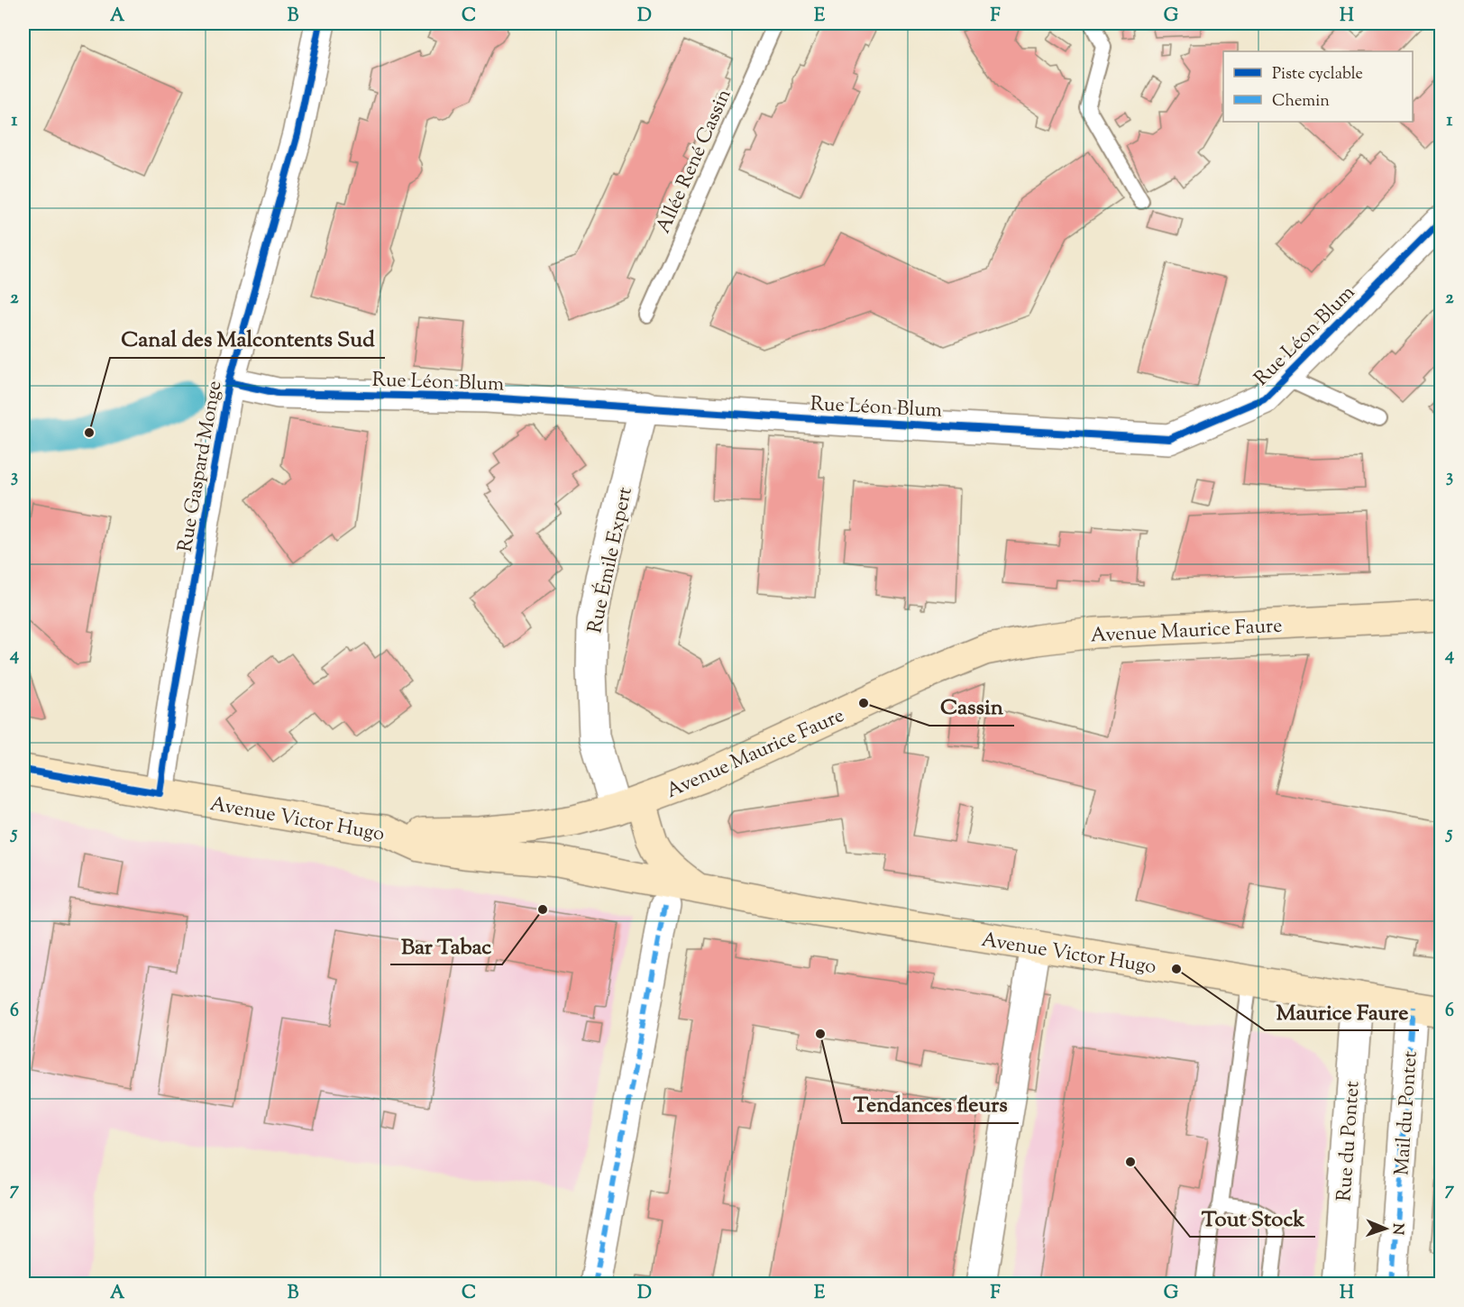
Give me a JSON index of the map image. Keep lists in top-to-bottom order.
{
  "streets": {
    "main road": ["Avenue Maurice Faure", "Avenue Victor Hugo"],
    "street": [
      "Rue Léon Blum",
      "Rue Gaspard Monge",
      "Rue Émile Expert",
      "Mail du Pontet",
      "Rue du Pontet"
    ],
    "lane": ["Allée René Cassin"]
  },
  "crossings": [
    ["Rue Léon Blum", "Rue Gaspard Monge"],
    ["Rue Léon Blum", "Rue Émile Expert"],
    ["Rue Gaspard Monge", "Avenue Victor Hugo"],
    ["Rue Émile Expert", "Avenue Maurice Faure"],
    ["Rue Émile Expert", "Avenue Victor Hugo"],
    ["Avenue Maurice Faure", "Avenue Victor Hugo"],
    ["Avenue Victor Hugo", "Mail du Pontet"],
    ["Avenue Victor Hugo", "Rue du Pontet"]
  ],
  "places": [
    "Canal des Malcontents Sud",
    "Cassin",
    "Bar Tabac",
    "Maurice Faure",
    "Tendances fleurs",
    "Tout Stock"
  ],
  "legend": ["Piste cyclable", "Chemin"],
  "north": "right",
  "grid": {
    "columns": [
      "A",
      "B",
      "C",
      "D",
      "E",
      "F",
      "G",
      "H"
    ],
    "rows": [
      "1",
      "2",
      "3",
      "4",
      "5",
      "6",
      "7"
    ]
  }
}
